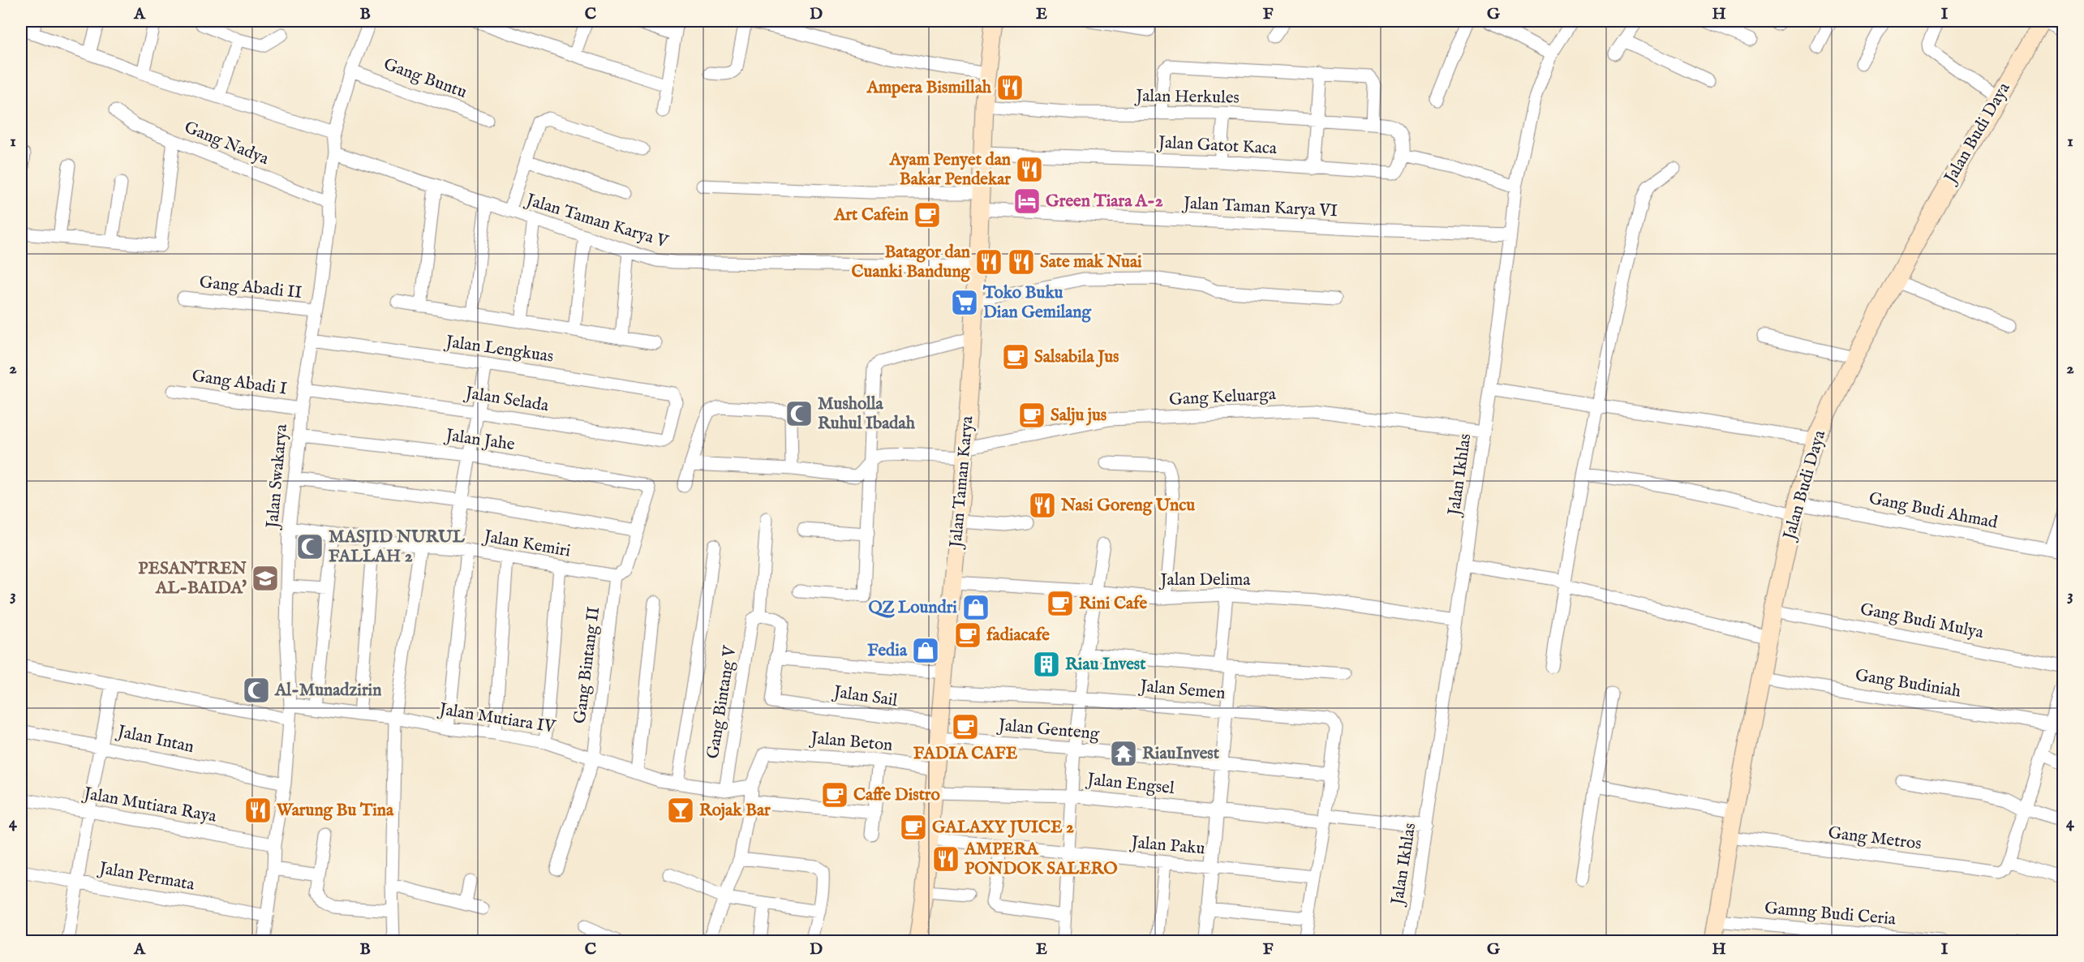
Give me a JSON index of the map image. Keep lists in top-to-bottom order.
{
  "streets": {
    "street": [
      "Gang Buntu",
      "Jalan Herkules",
      "Jalan Budi Daya",
      "Gang Nadya",
      "Jalan Gatot Kaca",
      "Jalan Taman Karya VI",
      "Jalan Taman Karya V",
      "Gang Abadi II",
      "Jalan Lengkuas",
      "Gang Abadi I",
      "Gang Keluarga",
      "Jalan Selada",
      "Jalan Jahe",
      "Jalan Ikhlas",
      "Jalan Swakarya",
      "Jalan Taman Karya",
      "Gang Budi Ahmad",
      "Jalan Kemiri",
      "Jalan Delima",
      "Gang Budi Mulya",
      "Gang Bintang II",
      "Gang Budiniah",
      "Jalan Semen",
      "Jalan Sail",
      "Gang Bintang V",
      "Jalan Mutiara IV",
      "Jalan Genteng",
      "Jalan Intan",
      "Jalan Beton",
      "Jalan Engsel",
      "Jalan Mutiara Raya",
      "Gang Metros",
      "Jalan Paku",
      "Jalan Permata",
      "Gamng Budi Ceria"
    ]
  },
  "crossings": [
    ["Gang Buntu", "Jalan Swakarya"],
    ["Jalan Herkules", "Jalan Gatot Kaca"],
    ["Jalan Herkules", "Jalan Taman Karya"],
    ["Jalan Budi Daya", "Gang Budi Ahmad"],
    ["Jalan Budi Daya", "Gang Budi Mulya"],
    ["Jalan Budi Daya", "Gang Budiniah"],
    ["Jalan Budi Daya", "Gang Metros"],
    ["Jalan Budi Daya", "Gamng Budi Ceria"],
    ["Gang Nadya", "Jalan Swakarya"],
    ["Jalan Gatot Kaca", "Jalan Taman Karya"],
    ["Jalan Taman Karya VI", "Jalan Ikhlas"],
    ["Jalan Taman Karya VI", "Jalan Taman Karya"],
    ["Jalan Taman Karya V", "Jalan Swakarya"],
    ["Jalan Taman Karya V", "Jalan Taman Karya"],
    ["Gang Abadi II", "Jalan Swakarya"],
    ["Jalan Lengkuas", "Jalan Selada"],
    ["Jalan Lengkuas", "Jalan Swakarya"],
    ["Gang Abadi I", "Jalan Swakarya"],
    ["Gang Keluarga", "Jalan Ikhlas"],
    ["Gang Keluarga", "Jalan Taman Karya"],
    ["Jalan Selada", "Jalan Swakarya"],
    ["Jalan Jahe", "Jalan Swakarya"],
    ["Jalan Ikhlas", "Jalan Delima"],
    ["Jalan Ikhlas", "Jalan Engsel"],
    ["Jalan Swakarya", "Jalan Kemiri"],
    ["Jalan Swakarya", "Jalan Mutiara IV"],
    ["Jalan Swakarya", "Jalan Intan"],
    ["Jalan Swakarya", "Jalan Mutiara Raya"],
    ["Jalan Swakarya", "Jalan Permata"],
    ["Jalan Taman Karya", "Jalan Delima"],
    ["Jalan Taman Karya", "Jalan Semen"],
    ["Jalan Taman Karya", "Jalan Sail"],
    ["Jalan Taman Karya", "Jalan Genteng"],
    ["Jalan Taman Karya", "Jalan Beton"],
    ["Jalan Taman Karya", "Jalan Engsel"],
    ["Jalan Taman Karya", "Jalan Paku"],
    ["Jalan Kemiri", "Gang Bintang II"],
    ["Gang Bintang II", "Jalan Mutiara IV"],
    ["Jalan Semen", "Jalan Genteng"],
    ["Jalan Sail", "Jalan Genteng"],
    ["Gang Bintang V", "Jalan Mutiara IV"],
    ["Jalan Mutiara IV", "Jalan Beton"]
  ],
  "places": {
    "restaurant": [
      "Ampera Bismillah",
      "Ayam Penyet dan Bakar Pendekar",
      "Batagor dan Cuanki Bandung",
      "Sate mak Nuai",
      "Nasi Goreng Uncu",
      "Warung Bu Tina",
      "AMPERA PONDOK SALERO"
    ],
    "hotel": ["Green Tiara A-2"],
    "cafe": [
      "Art Cafein",
      "Salsabila Jus",
      "Salju jus",
      "Rini Cafe",
      "fadiacafe",
      "FADIA CAFE",
      "Caffe Distro",
      "GALAXY JUICE 2"
    ],
    "supermarket": ["Toko Buku Dian Gemilang"],
    "mosque": ["Musholla Ruhul Ibadah", "MASJID NURUL FALLAH 2", "Al-Munadzirin"],
    "school or university": ["PESANTREN AL-BAIDA'"],
    "shop": ["QZ Loundri", "Fedia"],
    "building": ["Riau Invest"],
    "temple": ["RiauInvest"],
    "bar": ["Rojak Bar"]
  },
  "grid": {
    "columns": [
      "A",
      "B",
      "C",
      "D",
      "E",
      "F",
      "G",
      "H",
      "I"
    ],
    "rows": [
      "1",
      "2",
      "3",
      "4"
    ]
  }
}
